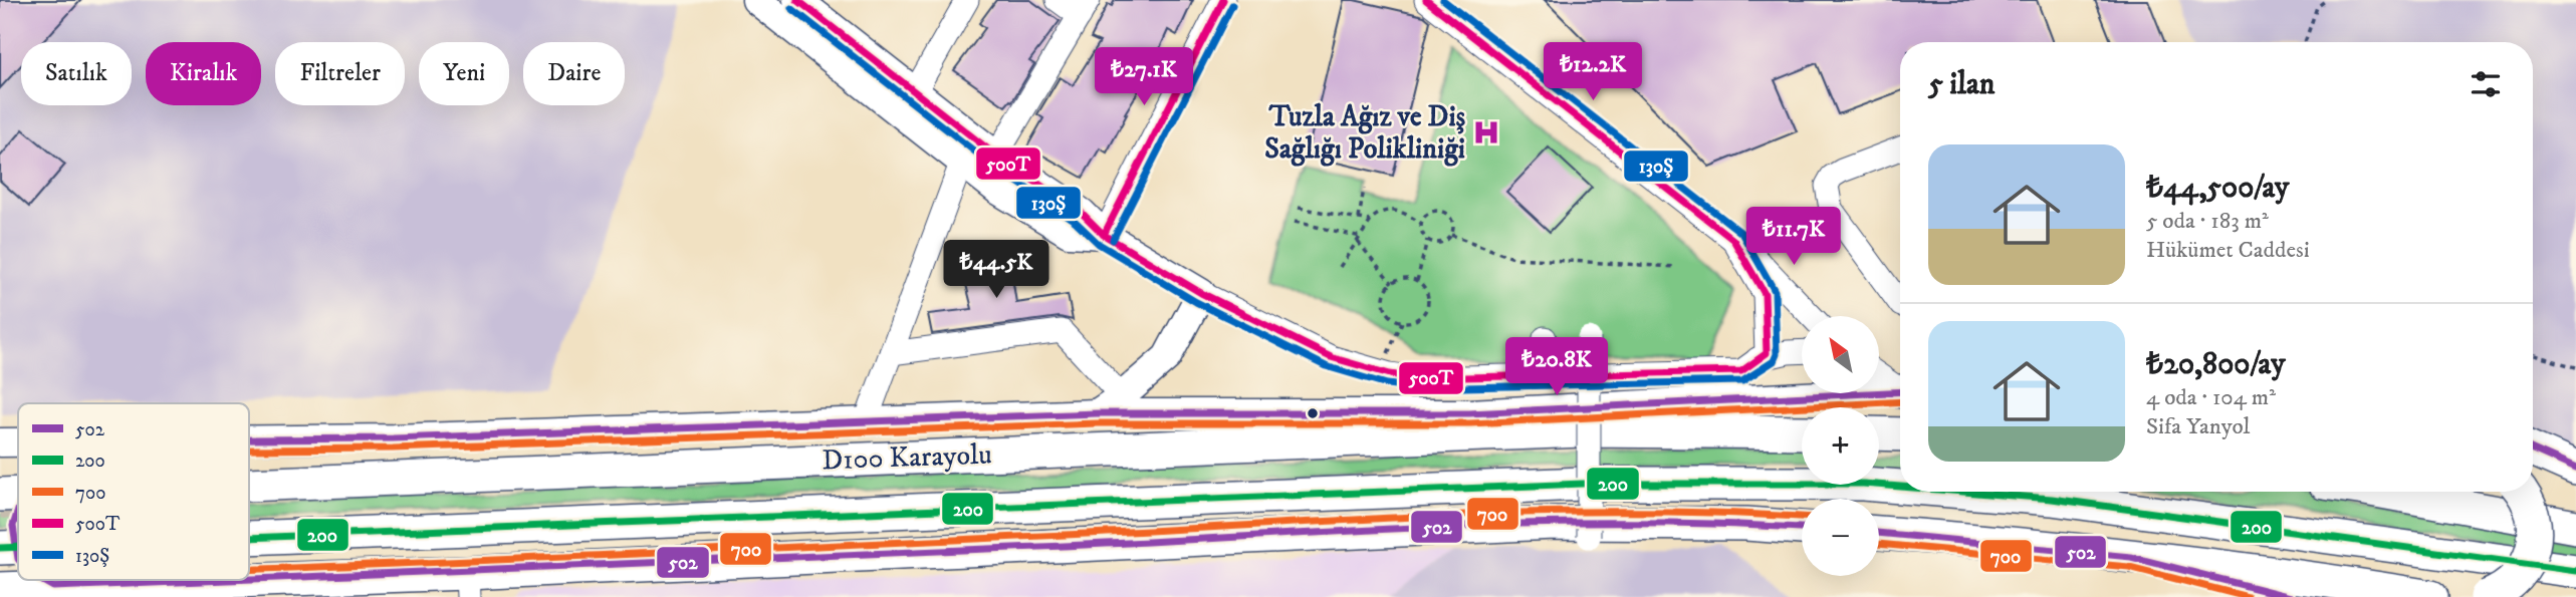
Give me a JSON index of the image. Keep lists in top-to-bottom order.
{
  "streets": {
    "highway": ["D100 Karayolu"]
  },
  "places": {
    "hospital": ["Tuzla Ağız ve Diş Sağlığı Polikliniği"]
  },
  "lines": [
    "transit line 500T",
    "transit line 130Ş",
    "transit line 502",
    "transit line 700",
    "transit line 200"
  ],
  "legend": [
    "502",
    "200",
    "700",
    "500T",
    "130Ş"
  ],
  "north": "top left",
  "page": {
    "price": [
      "₺12.2K",
      "₺27.1K",
      "₺11.7K",
      "₺44.5K",
      "₺20.8K"
    ],
    "chip": [
      "Satılık",
      "Kiralık",
      "Filtreler",
      "Yeni",
      "Daire"
    ],
    "heading": "5 ilan",
    "list": [
      {
        "name": "₺44,500/ay",
        "note": "5 oda · 183 m² · Hükümet Caddesi"
      },
      {
        "name": "₺20,800/ay",
        "note": "4 oda · 104 m² · Sifa Yanyol"
      }
    ],
    "map_buttons": ["+", "−"]
  }
}
